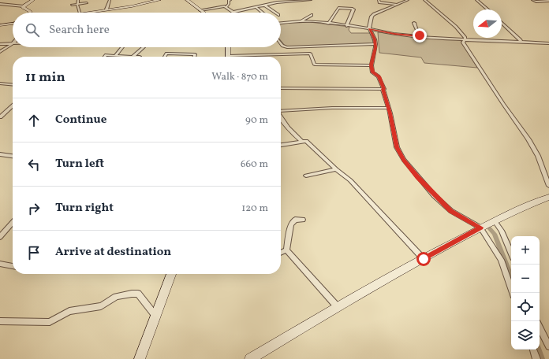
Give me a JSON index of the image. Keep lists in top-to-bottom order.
{
  "north": "left",
  "page": {
    "search": "Search here",
    "heading": ["11 min", "Walk · 870 m"],
    "list": [
      ["Continue", "90 m"],
      ["Turn left", "660 m"],
      ["Turn right", "120 m"],
      "Arrive at destination"
    ],
    "map_buttons": ["+", "−"]
  }
}
